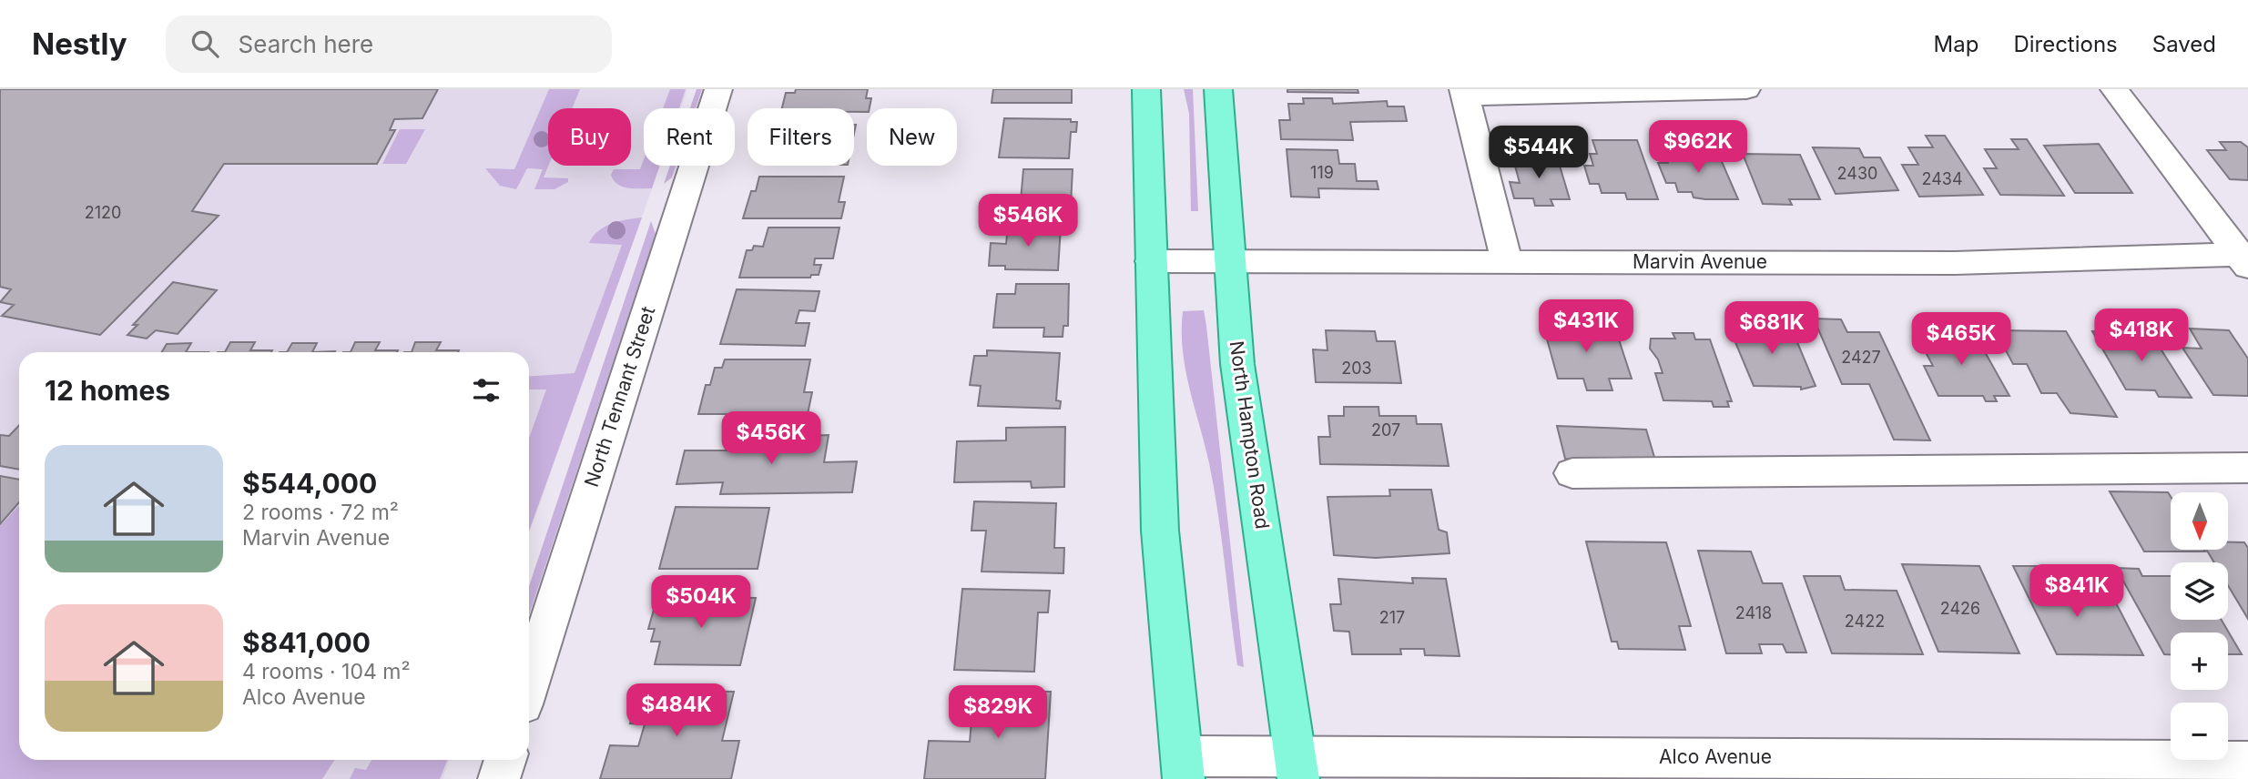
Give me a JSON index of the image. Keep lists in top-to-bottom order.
{
  "streets": {
    "main road": ["North Hampton Road"],
    "street": ["Marvin Avenue", "North Tennant Street", "Alco Avenue"]
  },
  "crossings": [
    ["Marvin Avenue", "North Hampton Road"],
    ["North Hampton Road", "Alco Avenue"]
  ],
  "house_numbers": [
    "119",
    "2430",
    "2434",
    "2120",
    "2427",
    "203",
    "207",
    "2426",
    "2418",
    "217",
    "2422"
  ],
  "north": "bottom",
  "page": {
    "header": "Nestly",
    "search": "Search here",
    "nav": ["Map", "Directions", "Saved"],
    "chip": [
      "Buy",
      "Rent",
      "Filters",
      "New"
    ],
    "price": [
      "$962K",
      "$544K",
      "$546K",
      "$431K",
      "$681K",
      "$418K",
      "$465K",
      "$456K",
      "$841K",
      "$504K",
      "$484K",
      "$829K"
    ],
    "heading": "12 homes",
    "list": [
      {
        "name": "$544,000",
        "note": "2 rooms · 72 m² · Marvin Avenue"
      },
      {
        "name": "$841,000",
        "note": "4 rooms · 104 m² · Alco Avenue"
      }
    ],
    "map_buttons": ["+", "−"]
  }
}
